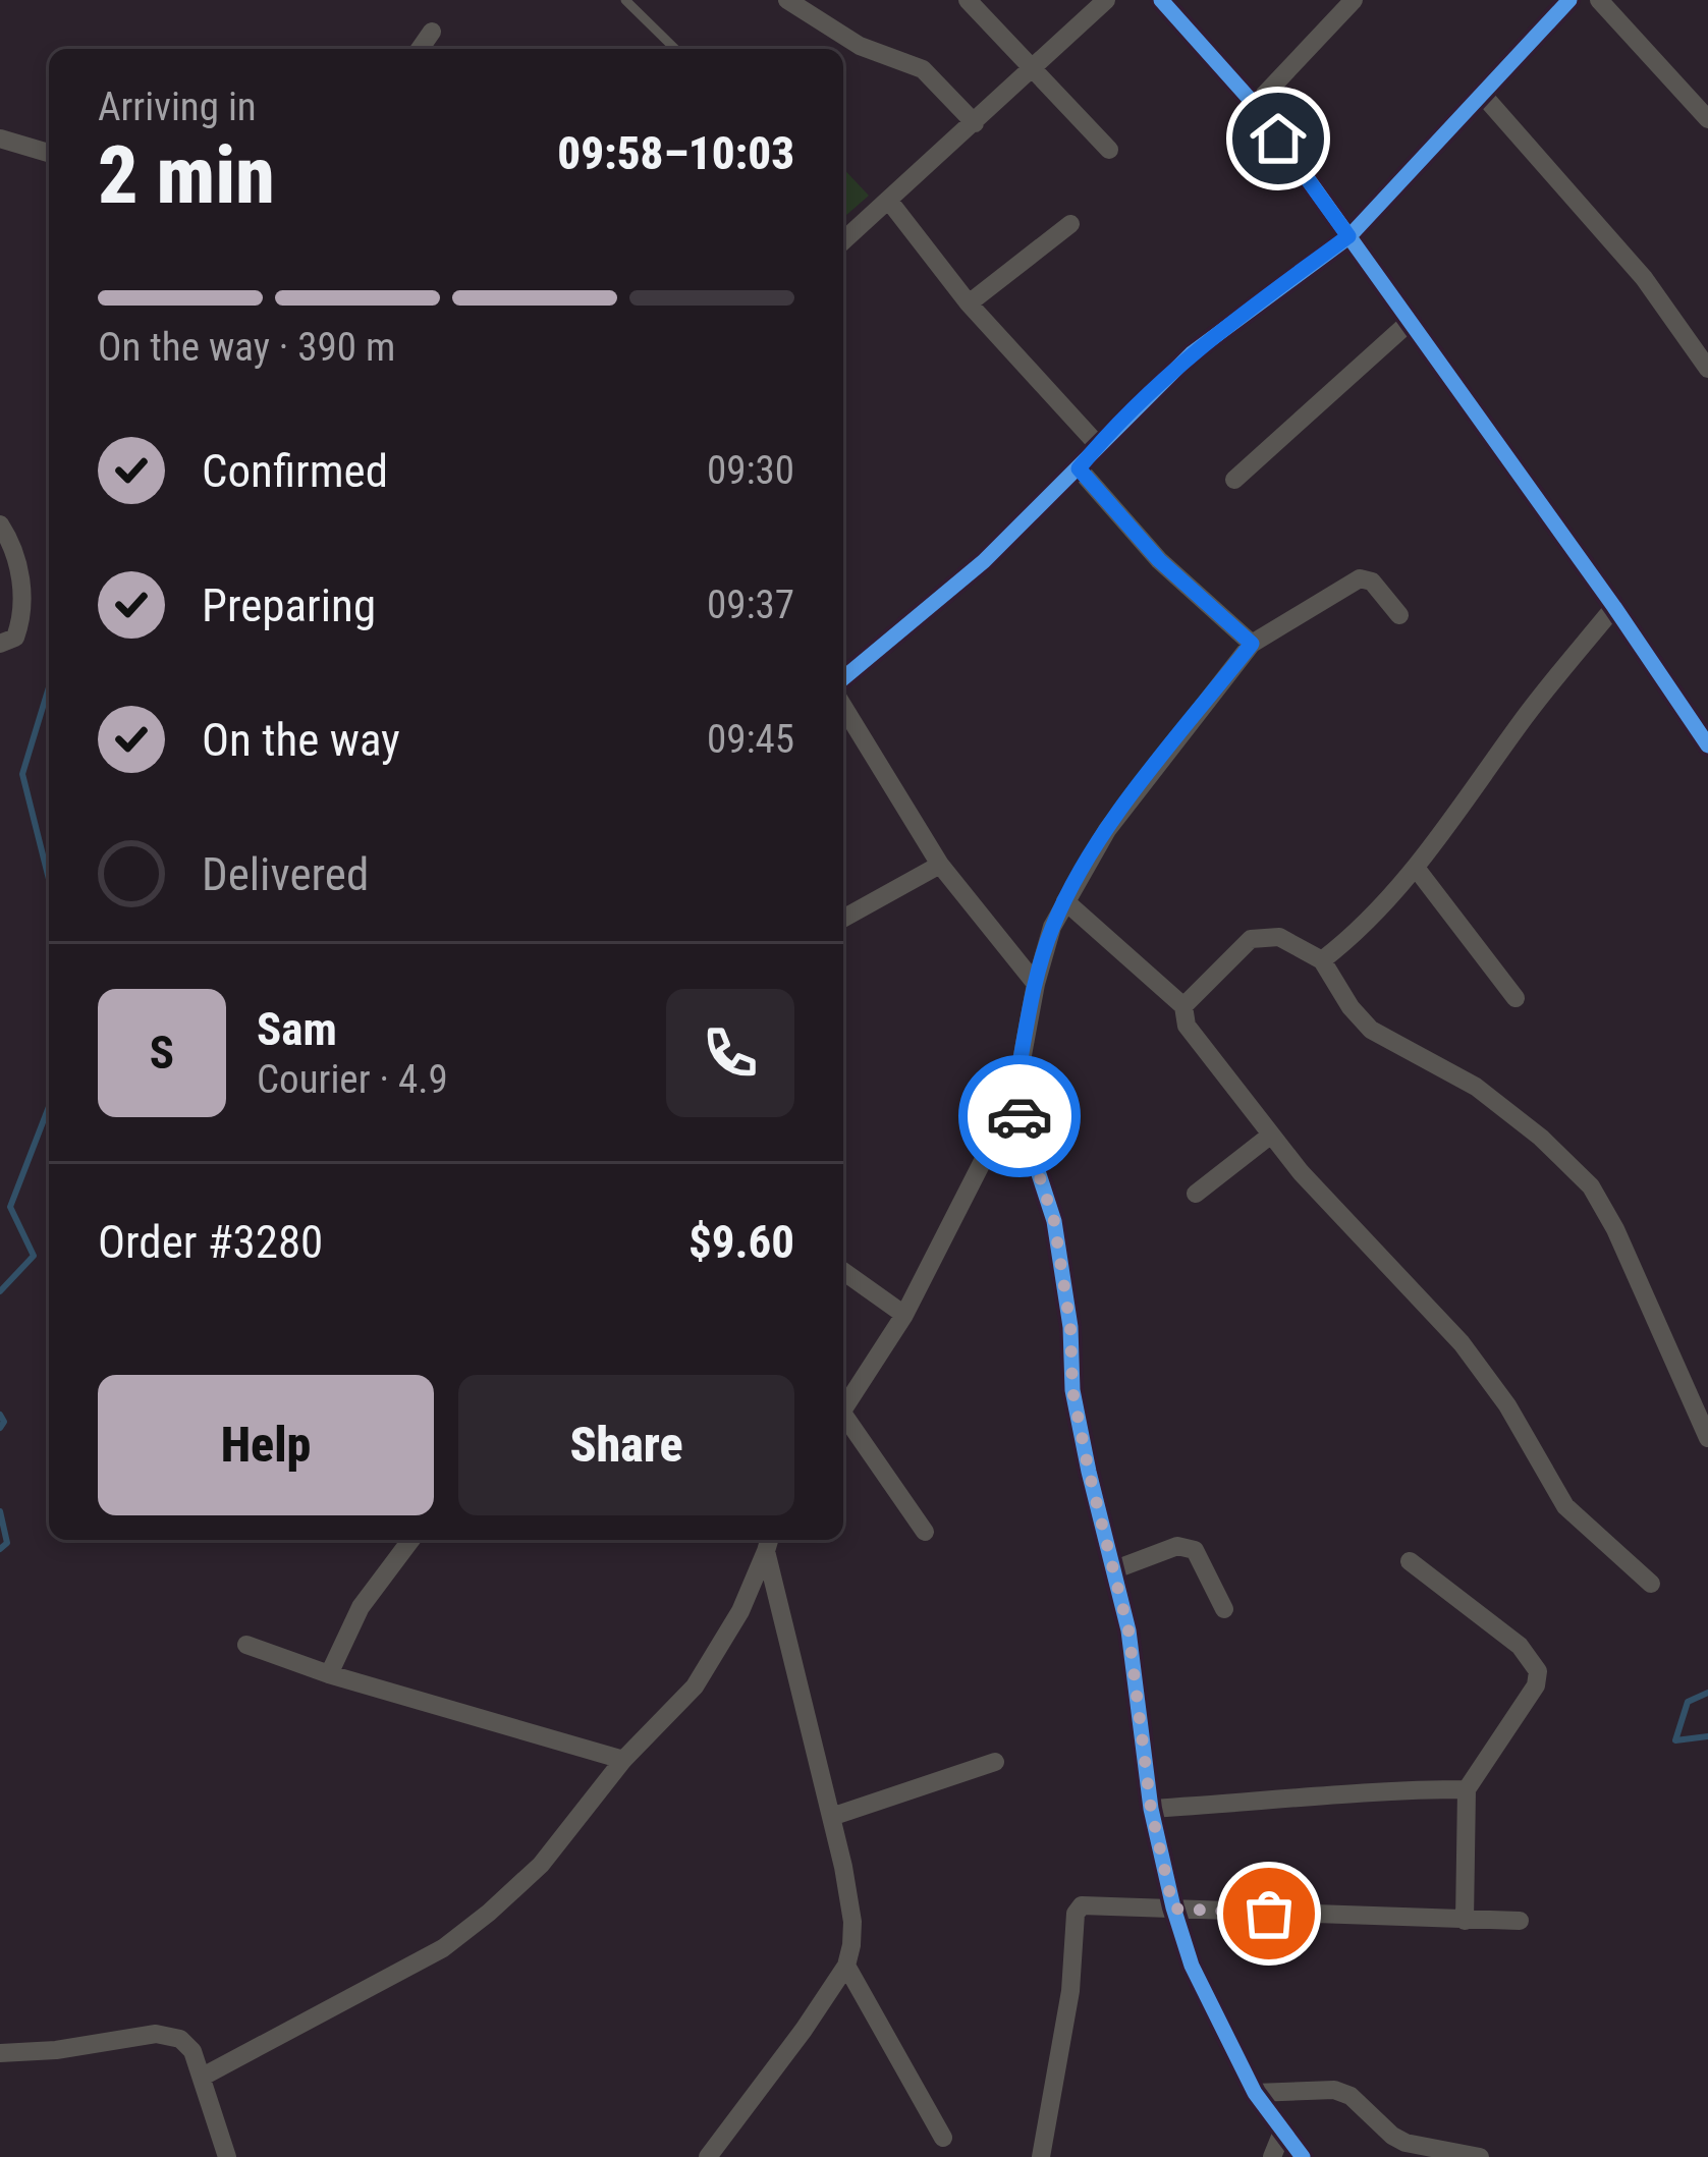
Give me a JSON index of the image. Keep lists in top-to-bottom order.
{
  "page": {
    "heading": ["2 min", "Arriving in", "09:58–10:03"],
    "panel": [
      "Sam",
      "Courier · 4.9",
      "Order #3280",
      "$9.60"
    ],
    "bar": "On the way · 390 m",
    "list": [
      ["Confirmed", "09:30"],
      ["Preparing", "09:37"],
      ["On the way", "09:45"],
      "Delivered"
    ],
    "round": "S",
    "buttons": ["Help", "Share"]
  }
}
